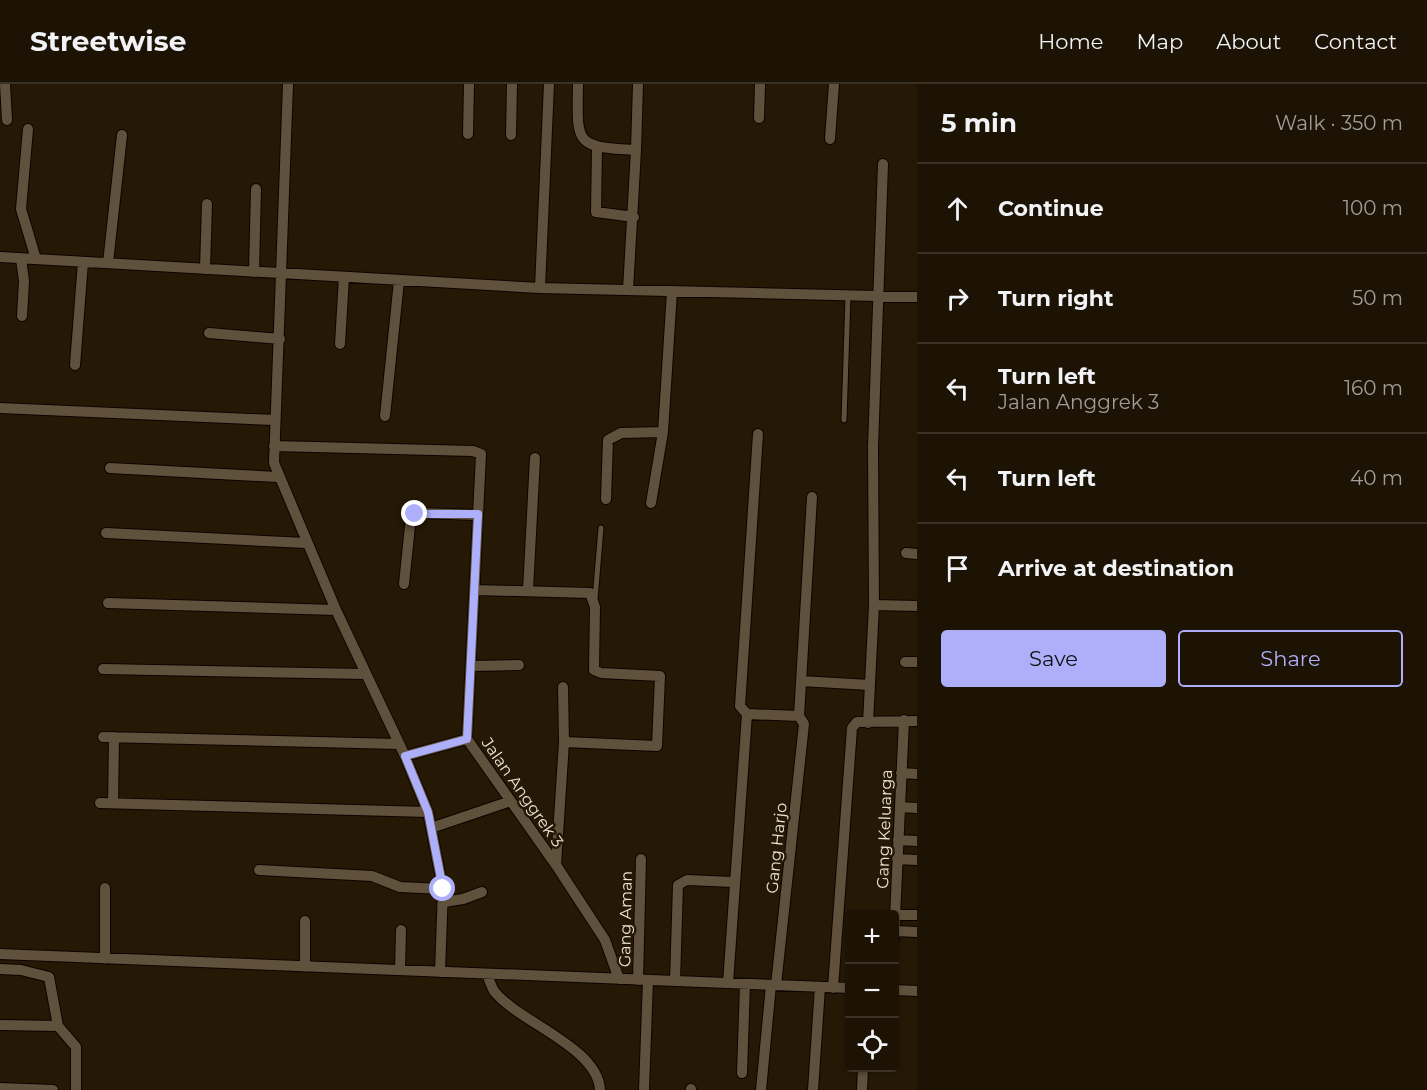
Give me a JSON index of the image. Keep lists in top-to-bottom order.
{
  "streets": {
    "street": [
      "Jalan Anggrek 3",
      "Gang Keluarga",
      "Gang Harjo",
      "Gang Aman"
    ]
  },
  "page": {
    "header": "Streetwise",
    "nav": [
      "Home",
      "Map",
      "About",
      "Contact"
    ],
    "heading": ["5 min", "Walk · 350 m"],
    "list": [
      ["Continue", "100 m"],
      ["Turn right", "50 m"],
      ["Turn left", "Jalan Anggrek 3", "160 m"],
      ["Turn left", "40 m"],
      "Arrive at destination"
    ],
    "buttons": ["Save", "Share"],
    "map_buttons": ["+", "−"]
  }
}
